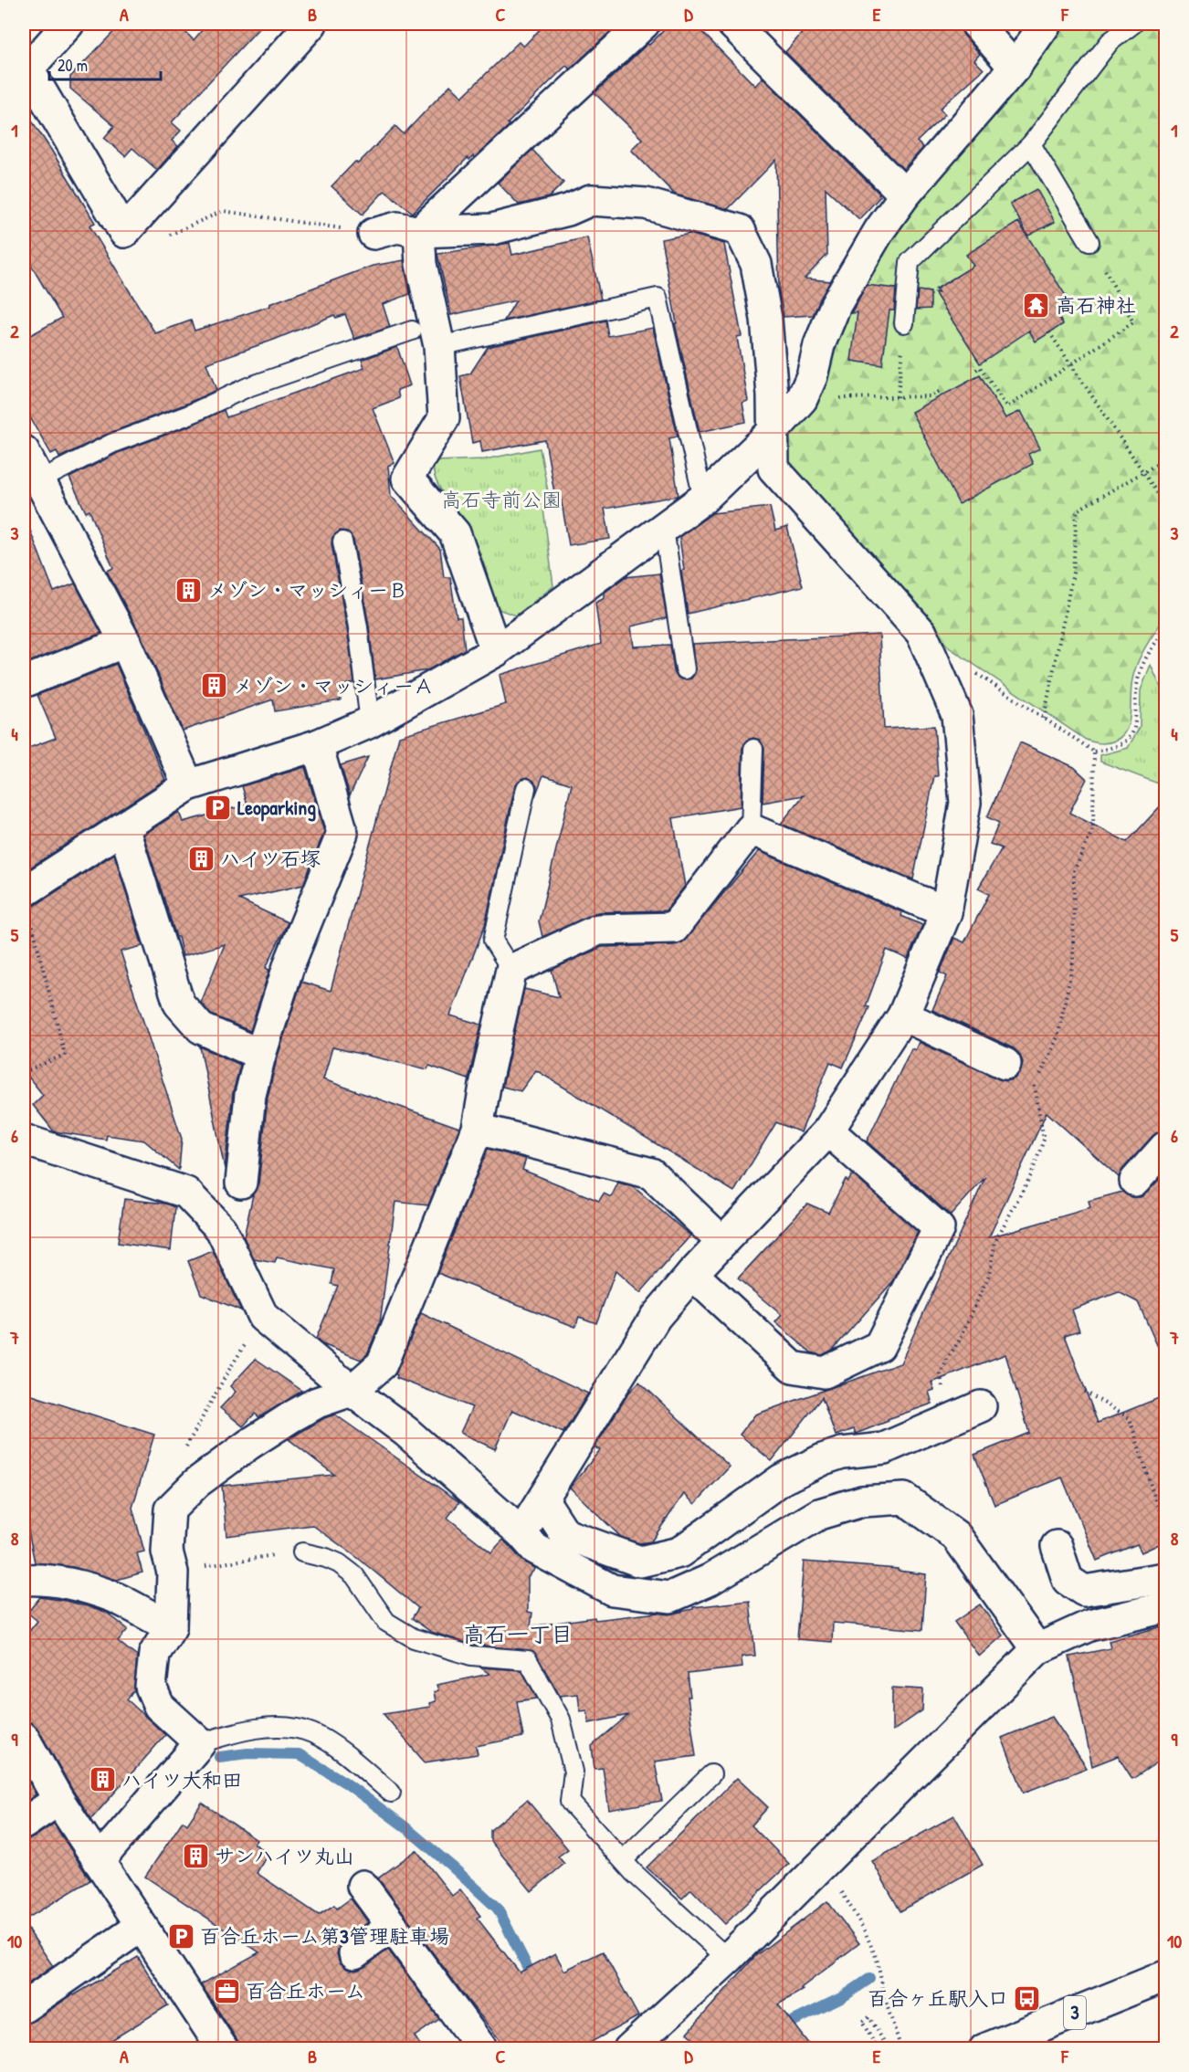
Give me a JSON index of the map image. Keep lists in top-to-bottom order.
{
  "streets": {
    "street": ["3"]
  },
  "districts": ["高石一丁目"],
  "parks": ["高石寺前公園"],
  "places": {
    "temple": ["高石神社"],
    "building": [
      "メゾン・マッシィーＢ",
      "メゾン・マッシィーＡ",
      "ハイツ石塚",
      "ハイツ大和田",
      "サンハイツ丸山"
    ],
    "parking": ["Leoparking", "百合丘ホーム第3管理駐車場"],
    "office": ["百合丘ホーム"],
    "bus stop": ["百合ヶ丘駅入口"]
  },
  "scale_bar": "20 m",
  "grid": {
    "columns": [
      "A",
      "B",
      "C",
      "D",
      "E",
      "F"
    ],
    "rows": [
      "1",
      "2",
      "3",
      "4",
      "5",
      "6",
      "7",
      "8",
      "9",
      "10"
    ]
  }
}
